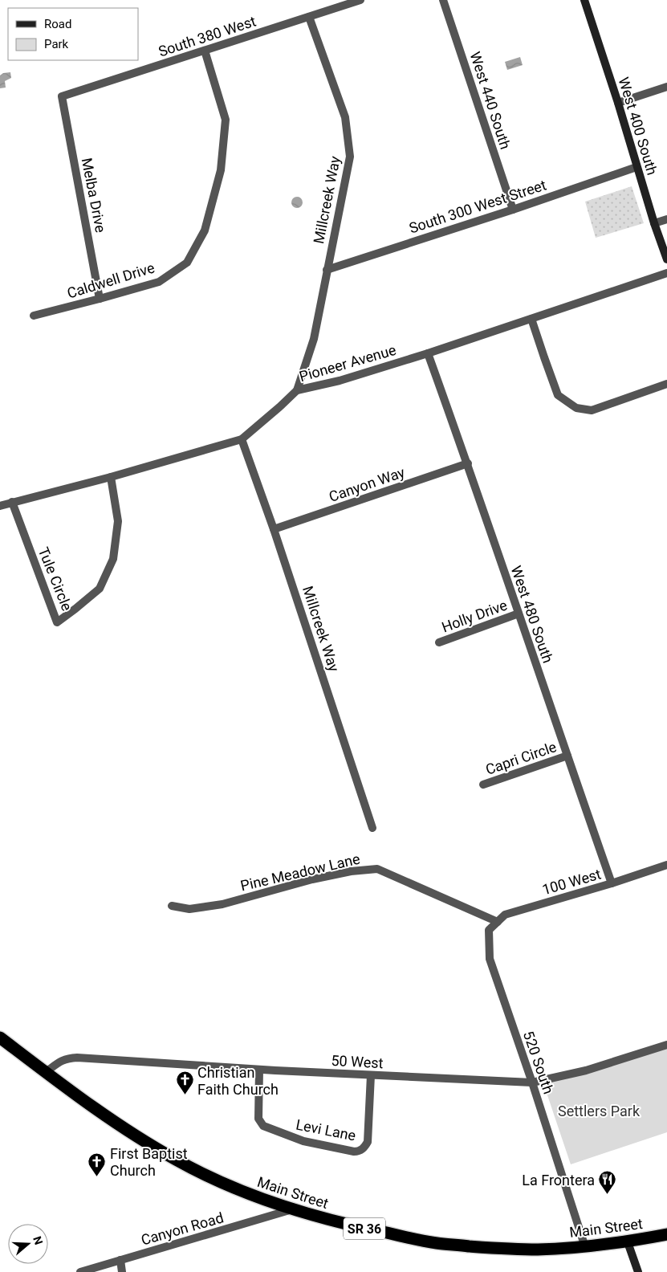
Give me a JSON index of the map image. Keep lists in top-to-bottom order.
{
  "streets": {
    "highway": ["Main Street", "SR 36"],
    "street": [
      "South 380 West",
      "West 440 South",
      "West 400 South",
      "Melba Drive",
      "Millcreek Way",
      "South 300 West Street",
      "Caldwell Drive",
      "Pioneer Avenue",
      "Canyon Way",
      "Tule Circle",
      "West 480 South",
      "Holly Drive",
      "Capri Circle",
      "Pine Meadow Lane",
      "100 West",
      "50 West",
      "520 South",
      "Levi Lane",
      "Canyon Road"
    ]
  },
  "crossings": [
    ["South 380 West", "Melba Drive"],
    ["South 380 West", "Millcreek Way"],
    ["South 380 West", "Caldwell Drive"],
    ["West 440 South", "South 300 West Street"],
    ["West 400 South", "South 300 West Street"],
    ["Melba Drive", "Caldwell Drive"],
    ["Millcreek Way", "South 300 West Street"],
    ["Millcreek Way", "Pioneer Avenue"],
    ["Millcreek Way", "Canyon Way"],
    ["Pioneer Avenue", "Tule Circle"],
    ["Pioneer Avenue", "West 480 South"],
    ["Canyon Way", "West 480 South"],
    ["West 480 South", "Holly Drive"],
    ["West 480 South", "Capri Circle"],
    ["West 480 South", "100 West"],
    ["Pine Meadow Lane", "100 West"],
    ["100 West", "520 South"],
    ["50 West", "520 South"],
    ["50 West", "Levi Lane"],
    ["50 West", "Main Street"],
    ["520 South", "Main Street"],
    ["Main Street", "Canyon Road"]
  ],
  "parks": ["Settlers Park"],
  "places": {
    "church": ["Christian Faith Church", "First Baptist Church"],
    "restaurant": ["La Frontera"]
  },
  "legend": ["Road", "Park"],
  "north": "right"
}
